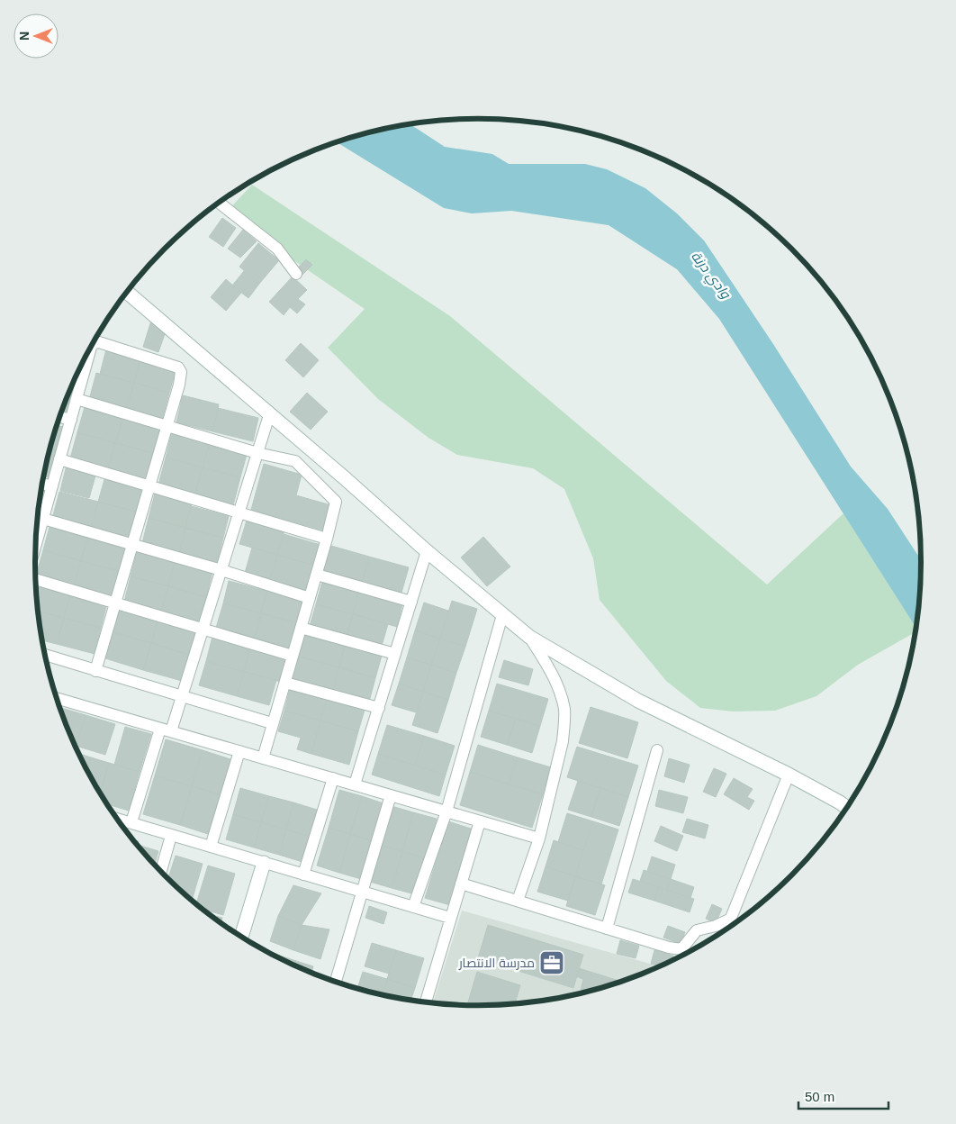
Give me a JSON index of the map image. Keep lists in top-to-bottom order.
{
  "water": ["وادي درنة"],
  "places": {
    "office": ["مدرسة الانتصار"]
  },
  "scale_bar": "50 m",
  "north": "left"
}
